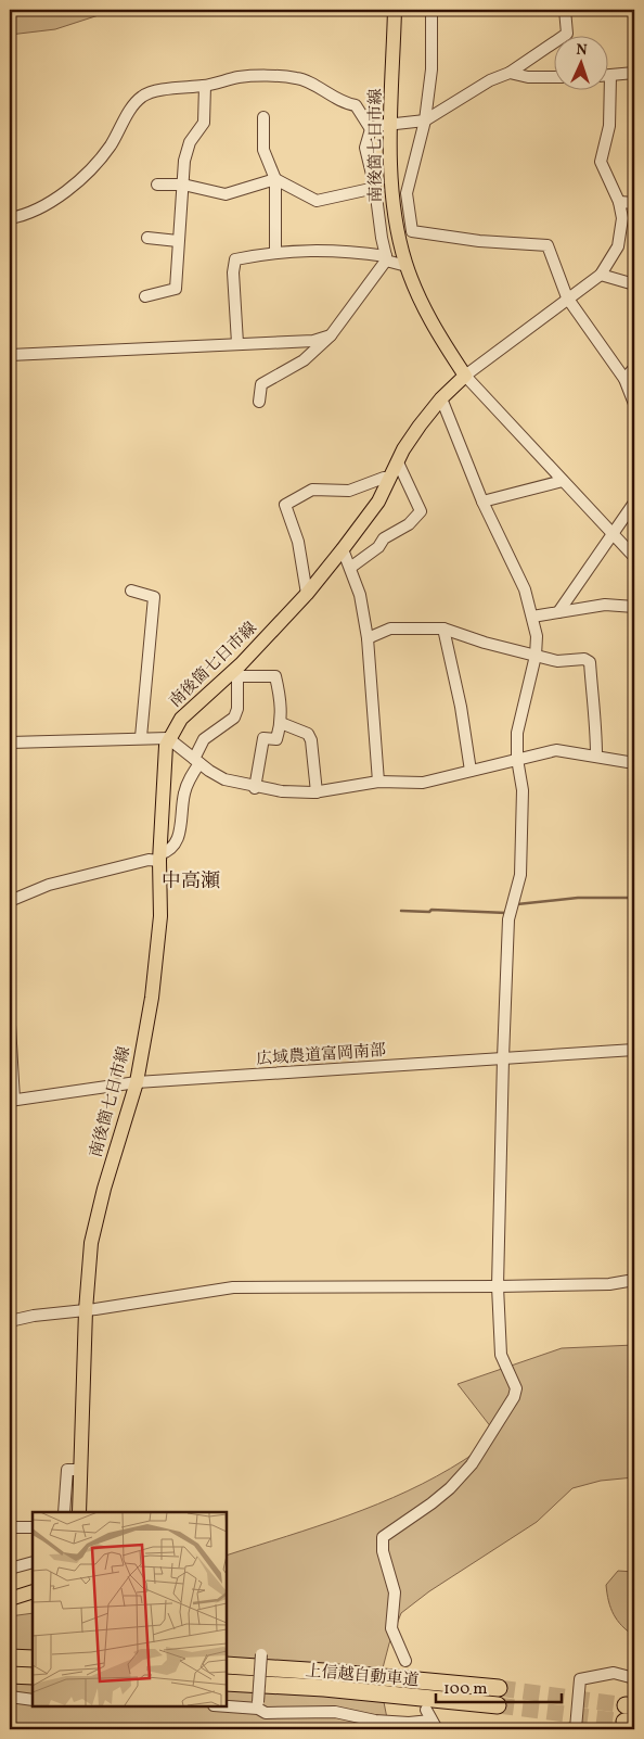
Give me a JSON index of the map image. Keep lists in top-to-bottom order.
{
  "streets": {
    "highway": ["上信越自動車道"],
    "main road": ["南後箇七日市線"],
    "street": ["広域農道富岡南部"]
  },
  "crossings": [
    ["南後箇七日市線", "広域農道富岡南部"]
  ],
  "districts": ["中高瀬"],
  "scale_bar": "100 m",
  "north": "top"
}
